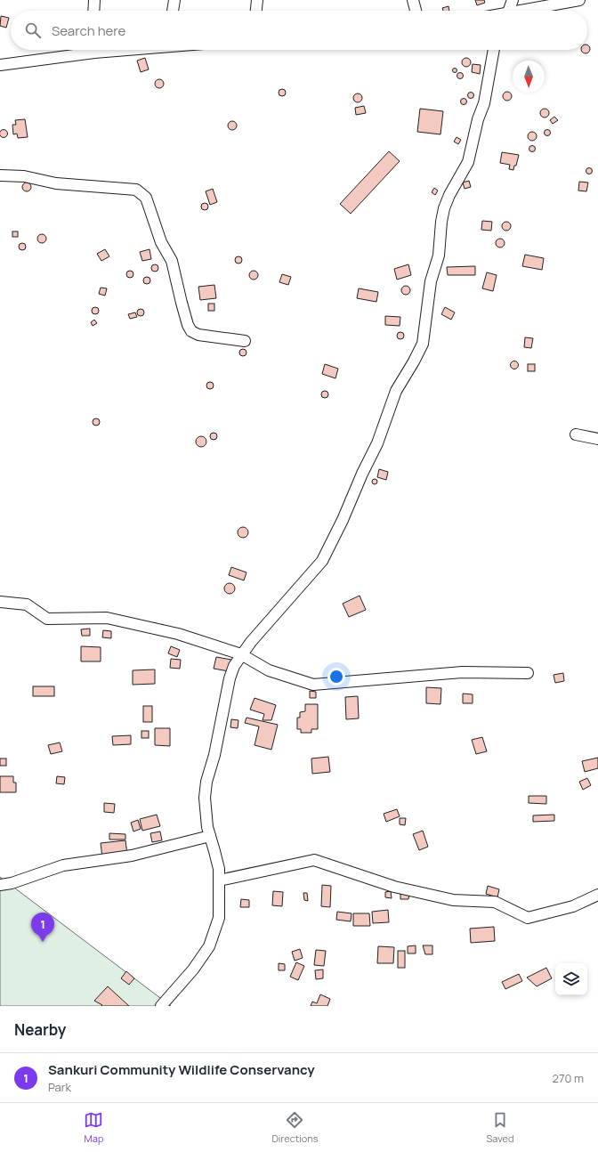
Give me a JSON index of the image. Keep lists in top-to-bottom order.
{
  "north": "bottom",
  "page": {
    "search": "Search here",
    "pins": "1",
    "heading": "Nearby",
    "list": [
      {
        "mark": "1",
        "name": "Sankuri Community Wildlife Conservancy",
        "note": "Park",
        "value": "270 m"
      }
    ],
    "nav": ["Map", "Directions", "Saved"]
  }
}
